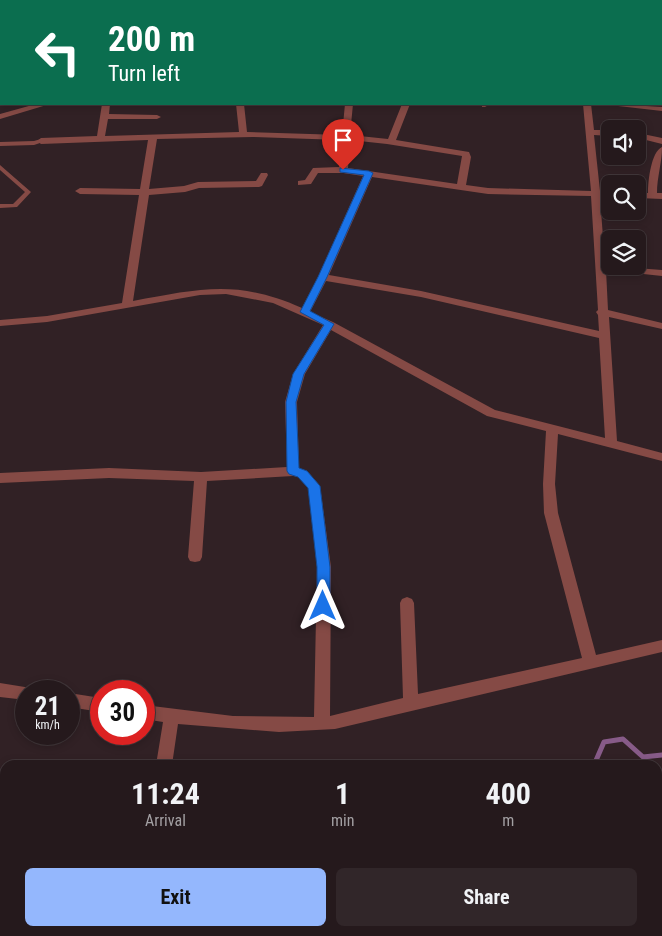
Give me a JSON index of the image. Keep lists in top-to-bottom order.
{
  "page": {
    "turn": ["200 m", "Turn left"],
    "speed": "21 km/h",
    "limit": "30",
    "eta": [
      "11:24",
      "Arrival",
      "1",
      "min",
      "400",
      "m"
    ],
    "buttons": ["Exit", "Share"]
  }
}
